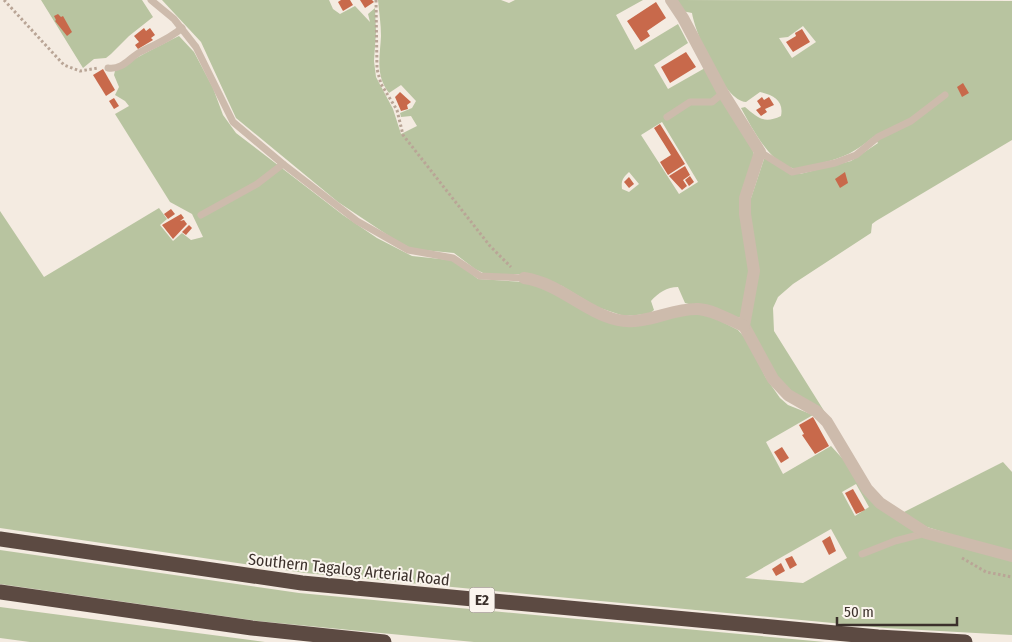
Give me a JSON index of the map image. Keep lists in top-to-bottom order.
{
  "streets": {
    "highway": ["Southern Tagalog Arterial Road", "E2"]
  },
  "scale_bar": "50 m"
}
